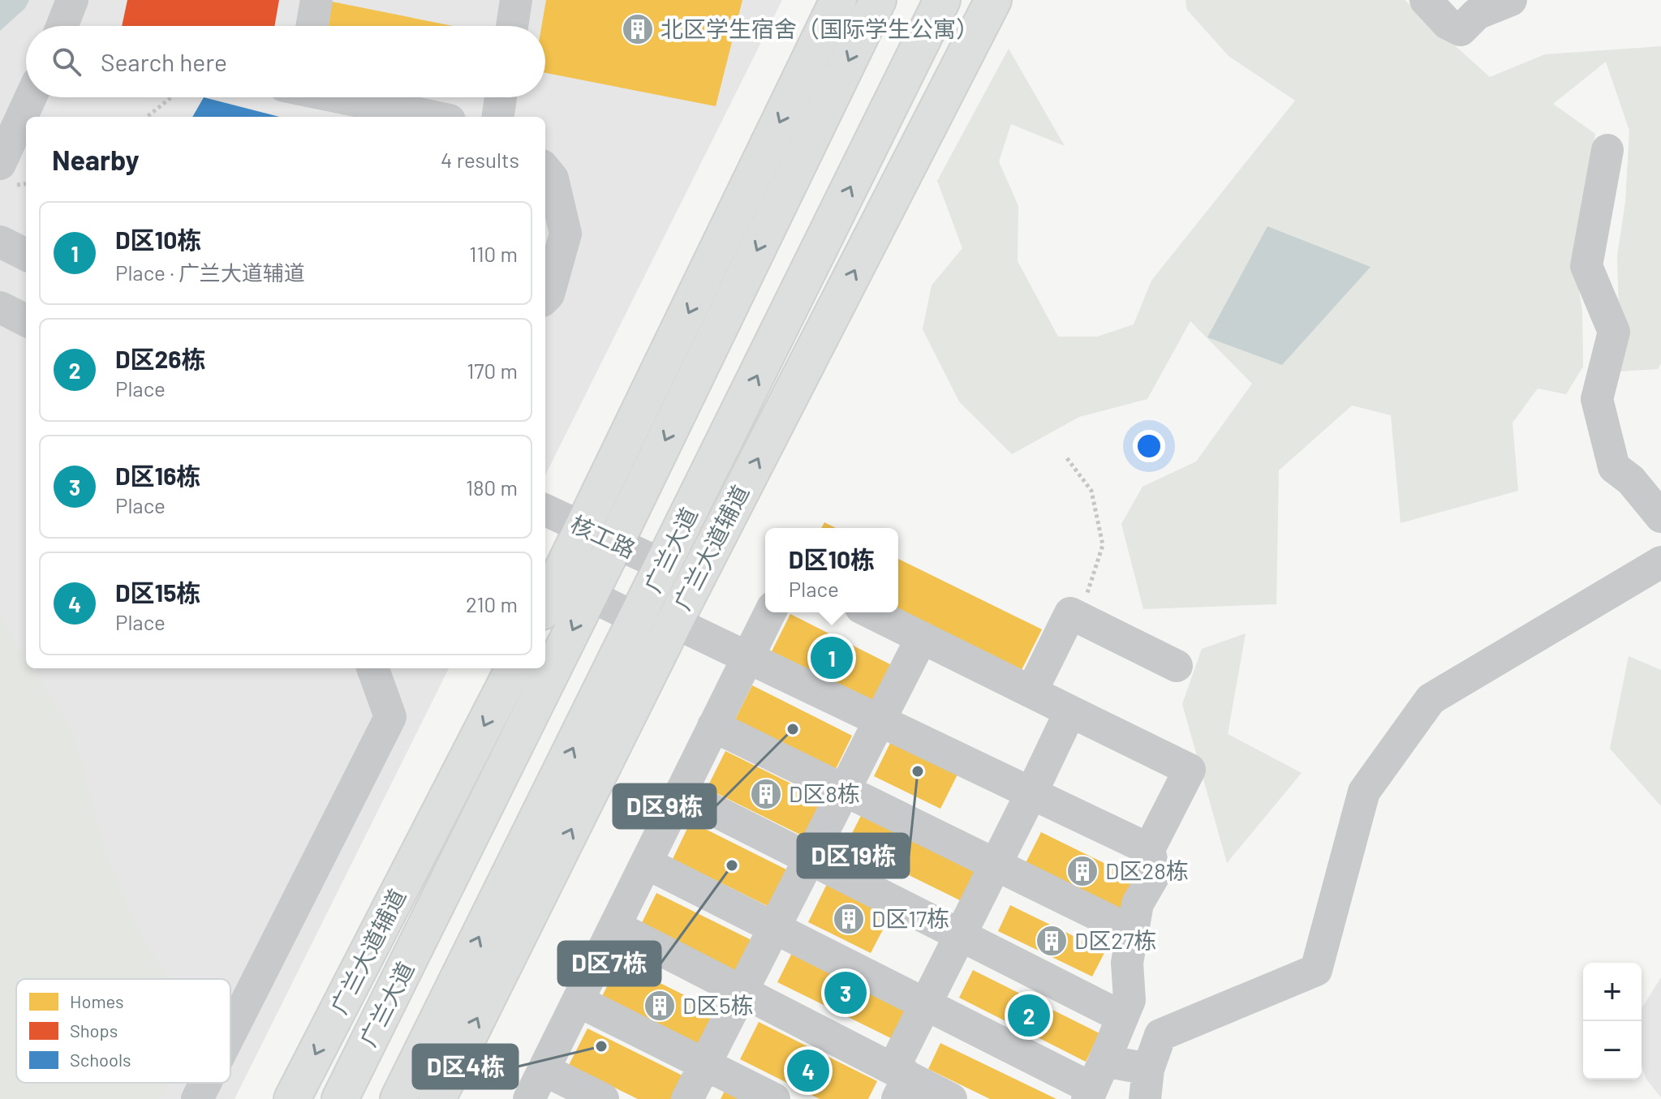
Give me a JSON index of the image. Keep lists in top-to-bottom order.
{
  "streets": {
    "main road": ["广兰大道辅道", "广兰大道"],
    "street": ["核工路"]
  },
  "crossings": [
    ["核工路", "广兰大道"],
    ["广兰大道辅道", "广兰大道"]
  ],
  "places": {
    "building": [
      "北区学生宿舍（国际学生公寓）",
      "D区8栋",
      "D区28栋",
      "D区17栋",
      "D区27栋",
      "D区5栋"
    ],
    "other": [
      "D区9栋",
      "D区19栋",
      "D区7栋",
      "D区4栋"
    ]
  },
  "legend": ["Homes", "Shops", "Schools"],
  "page": {
    "search": "Search here",
    "heading": ["Nearby", "4 results"],
    "list": [
      {
        "mark": "1",
        "name": "D区10栋",
        "note": "Place · 广兰大道辅道",
        "value": "110 m"
      },
      {
        "mark": "2",
        "name": "D区26栋",
        "note": "Place",
        "value": "170 m"
      },
      {
        "mark": "3",
        "name": "D区16栋",
        "note": "Place",
        "value": "180 m"
      },
      {
        "mark": "4",
        "name": "D区15栋",
        "note": "Place",
        "value": "210 m"
      }
    ],
    "popup": ["D区10栋", "Place"],
    "pins": [
      "1",
      "3",
      "2",
      "4"
    ],
    "map_buttons": ["+", "−"]
  }
}
